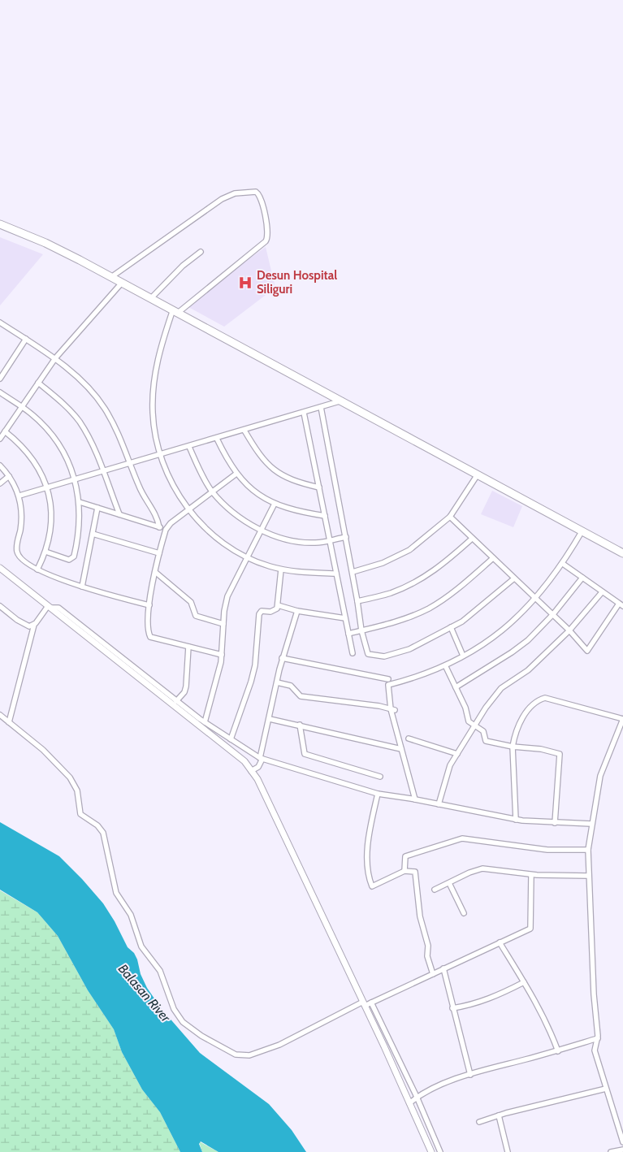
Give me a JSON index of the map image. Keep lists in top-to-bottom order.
{
  "water": ["Balasan River"],
  "places": {
    "hospital": ["Desun Hospital Siliguri"]
  }
}
